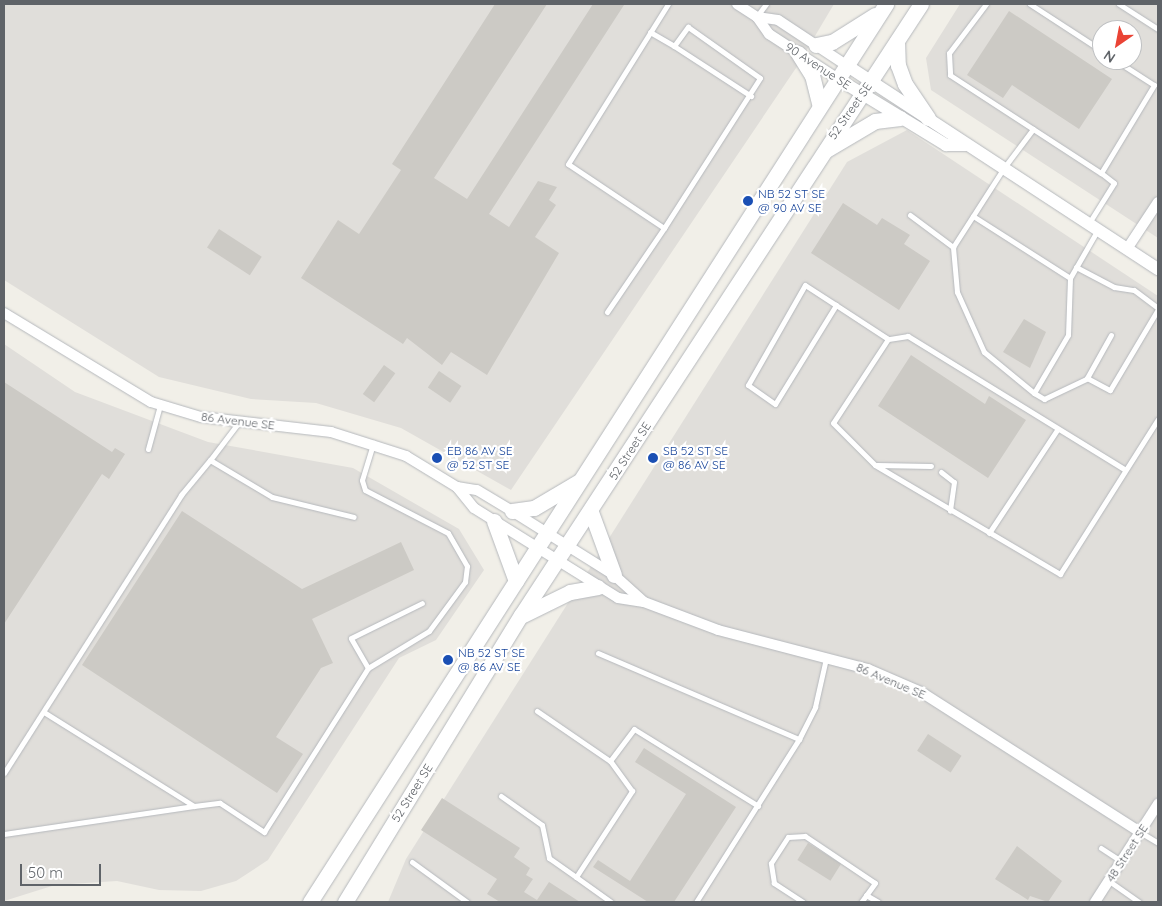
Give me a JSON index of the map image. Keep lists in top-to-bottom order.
{
  "streets": {
    "main road": ["52 Street SE"],
    "street": ["90 Avenue SE", "86 Avenue SE", "48 Street SE"]
  },
  "crossings": [
    ["90 Avenue SE", "52 Street SE"],
    ["52 Street SE", "86 Avenue SE"],
    ["86 Avenue SE", "48 Street SE"]
  ],
  "places": [
    "NB 52 ST SE @ 90 AV SE",
    "EB 86 AV SE @ 52 ST SE",
    "SB 52 ST SE @ 86 AV SE",
    "NB 52 ST SE @ 86 AV SE"
  ],
  "scale_bar": "50 m",
  "north": "bottom left"
}
